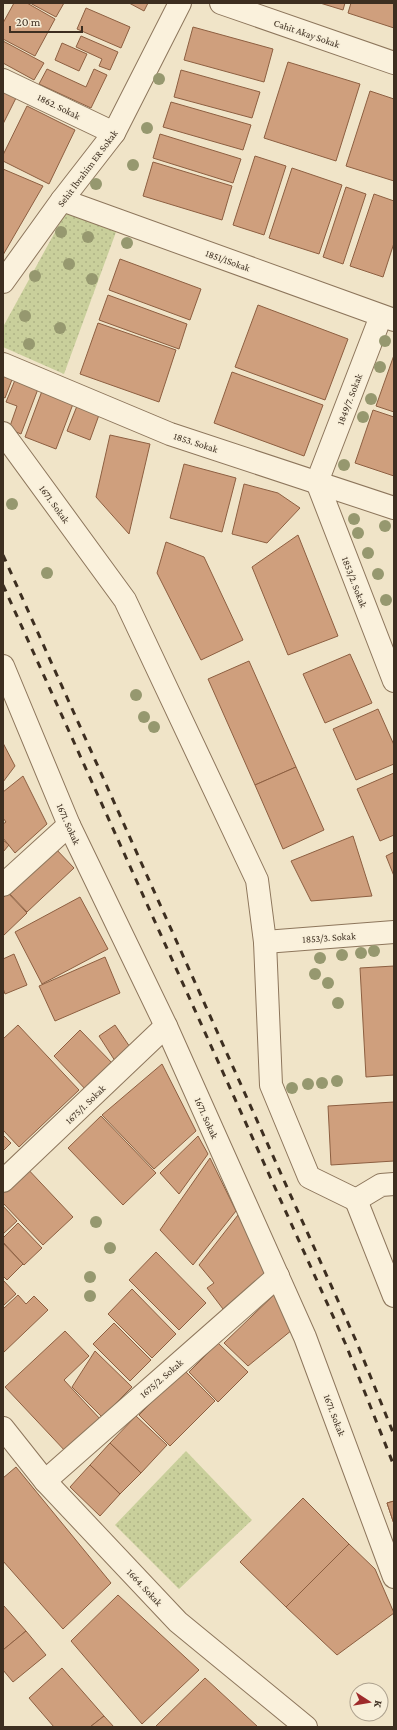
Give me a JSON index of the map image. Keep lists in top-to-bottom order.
{
  "streets": {
    "street": [
      "Cahit Akay Sokak",
      "1862. Sokak",
      "Sehit İbrahim ER Sokak",
      "1851/1Sokak",
      "1849/7. Sokak",
      "1853. Sokak",
      "1671. Sokak",
      "1853/2. Sokak",
      "1853/3. Sokak",
      "1675/1. Sokak",
      "1675/2. Sokak",
      "1664. Sokak"
    ]
  },
  "crossings": [
    ["1862. Sokak", "Sehit İbrahim ER Sokak"],
    ["Sehit İbrahim ER Sokak", "1851/1Sokak"],
    ["1851/1Sokak", "1849/7. Sokak"],
    ["1849/7. Sokak", "1853. Sokak"],
    ["1849/7. Sokak", "1853/2. Sokak"],
    ["1853. Sokak", "1853/2. Sokak"],
    ["1671. Sokak", "1853/3. Sokak"],
    ["1671. Sokak", "1675/1. Sokak"],
    ["1671. Sokak", "1675/2. Sokak"],
    ["1675/2. Sokak", "1664. Sokak"]
  ],
  "scale_bar": "20 m",
  "north": "right"
}
